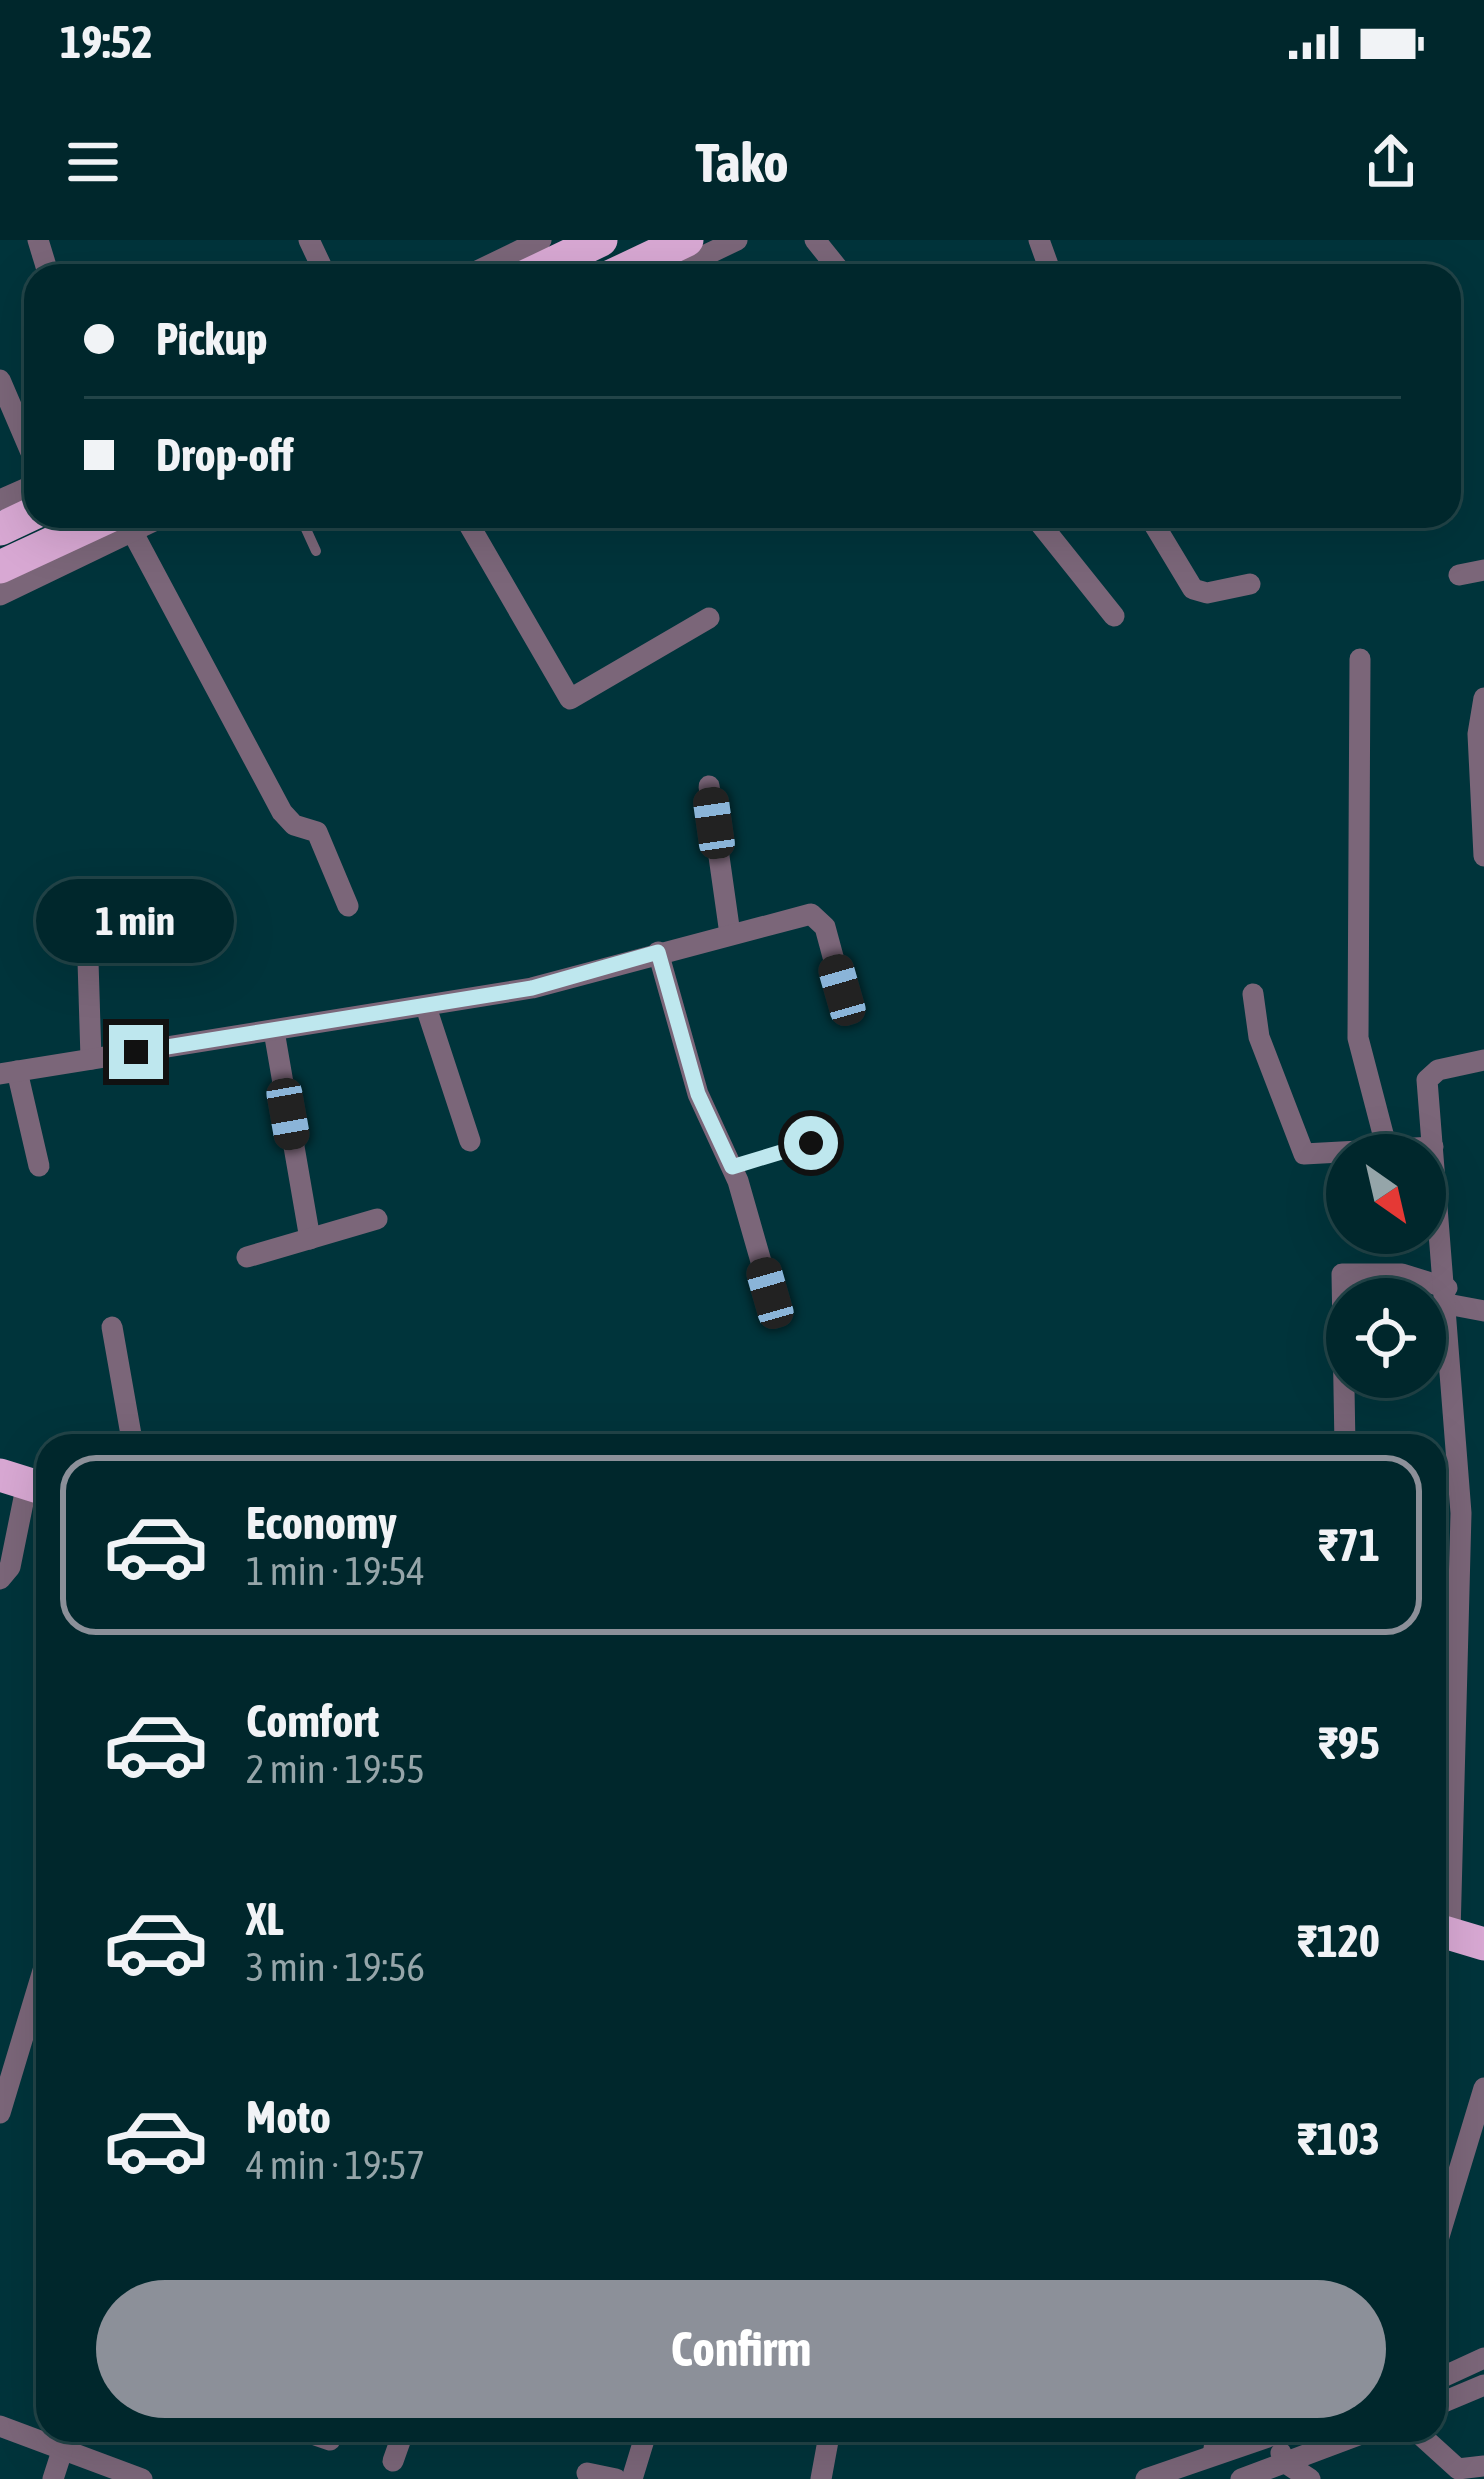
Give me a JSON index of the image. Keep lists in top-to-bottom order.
{
  "north": "bottom right",
  "page": {
    "status": "19:52",
    "header": "Tako",
    "banner": ["Pickup", "Drop-off"],
    "bubble": "1 min",
    "list": [
      {
        "name": "Economy",
        "note": "1 min · 19:54",
        "value": "₹71"
      },
      {
        "name": "Comfort",
        "note": "2 min · 19:55",
        "value": "₹95"
      },
      {
        "name": "XL",
        "note": "3 min · 19:56",
        "value": "₹120"
      },
      {
        "name": "Moto",
        "note": "4 min · 19:57",
        "value": "₹103"
      }
    ],
    "buttons": "Confirm"
  }
}
